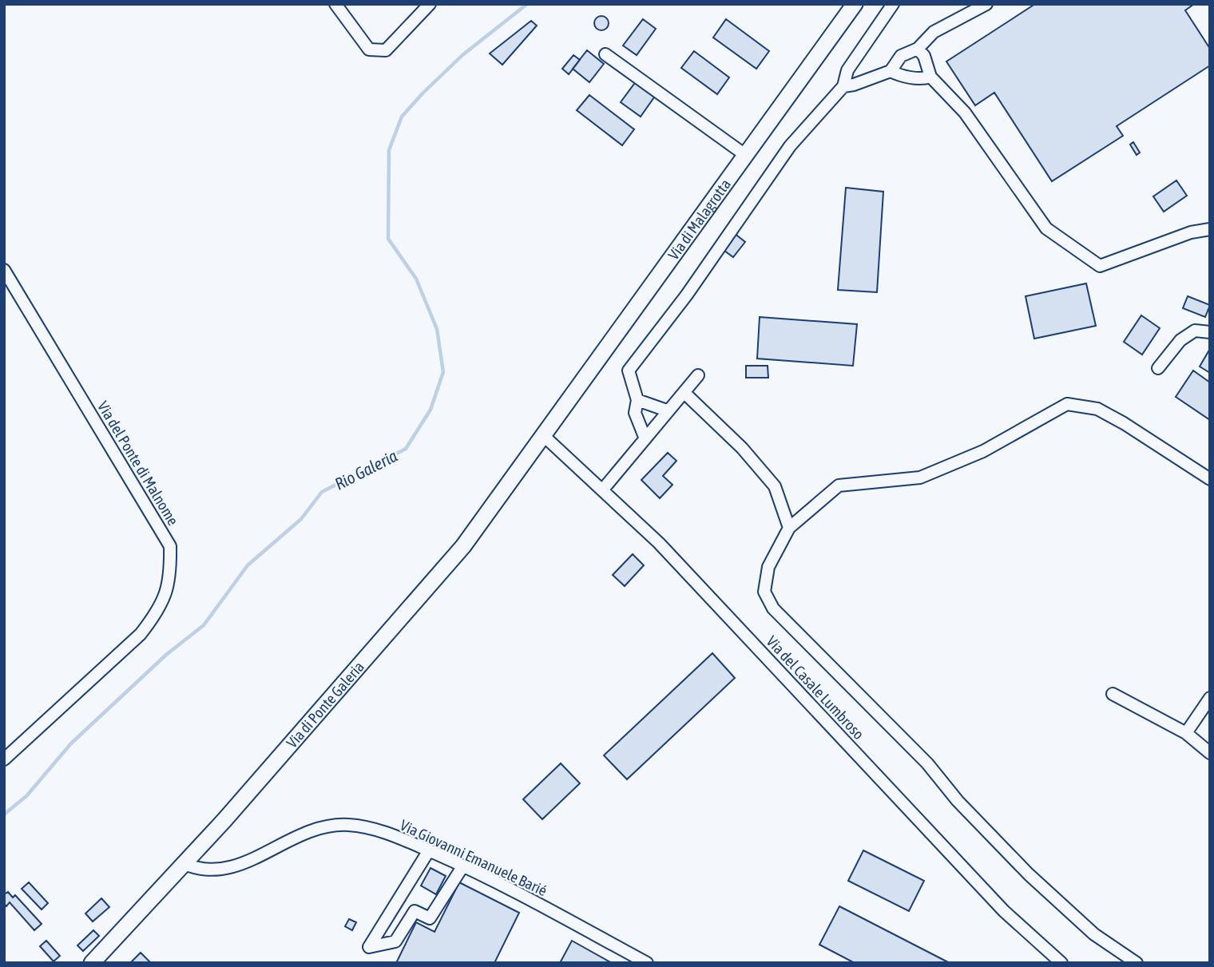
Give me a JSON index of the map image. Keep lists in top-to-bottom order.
{
  "streets": {
    "main road": ["Via di Malagrotta", "Via di Ponte Galeria"],
    "street": ["Via del Ponte di Malnome", "Via del Casale Lumbroso", "Via Giovanni Emanuele Barié"]
  },
  "crossings": [
    ["Via di Malagrotta", "Via del Casale Lumbroso"],
    ["Via di Malagrotta", "Via di Ponte Galeria"],
    ["Via del Casale Lumbroso", "Via di Ponte Galeria"],
    ["Via di Ponte Galeria", "Via Giovanni Emanuele Barié"]
  ],
  "water": ["Rio Galeria"]
}
